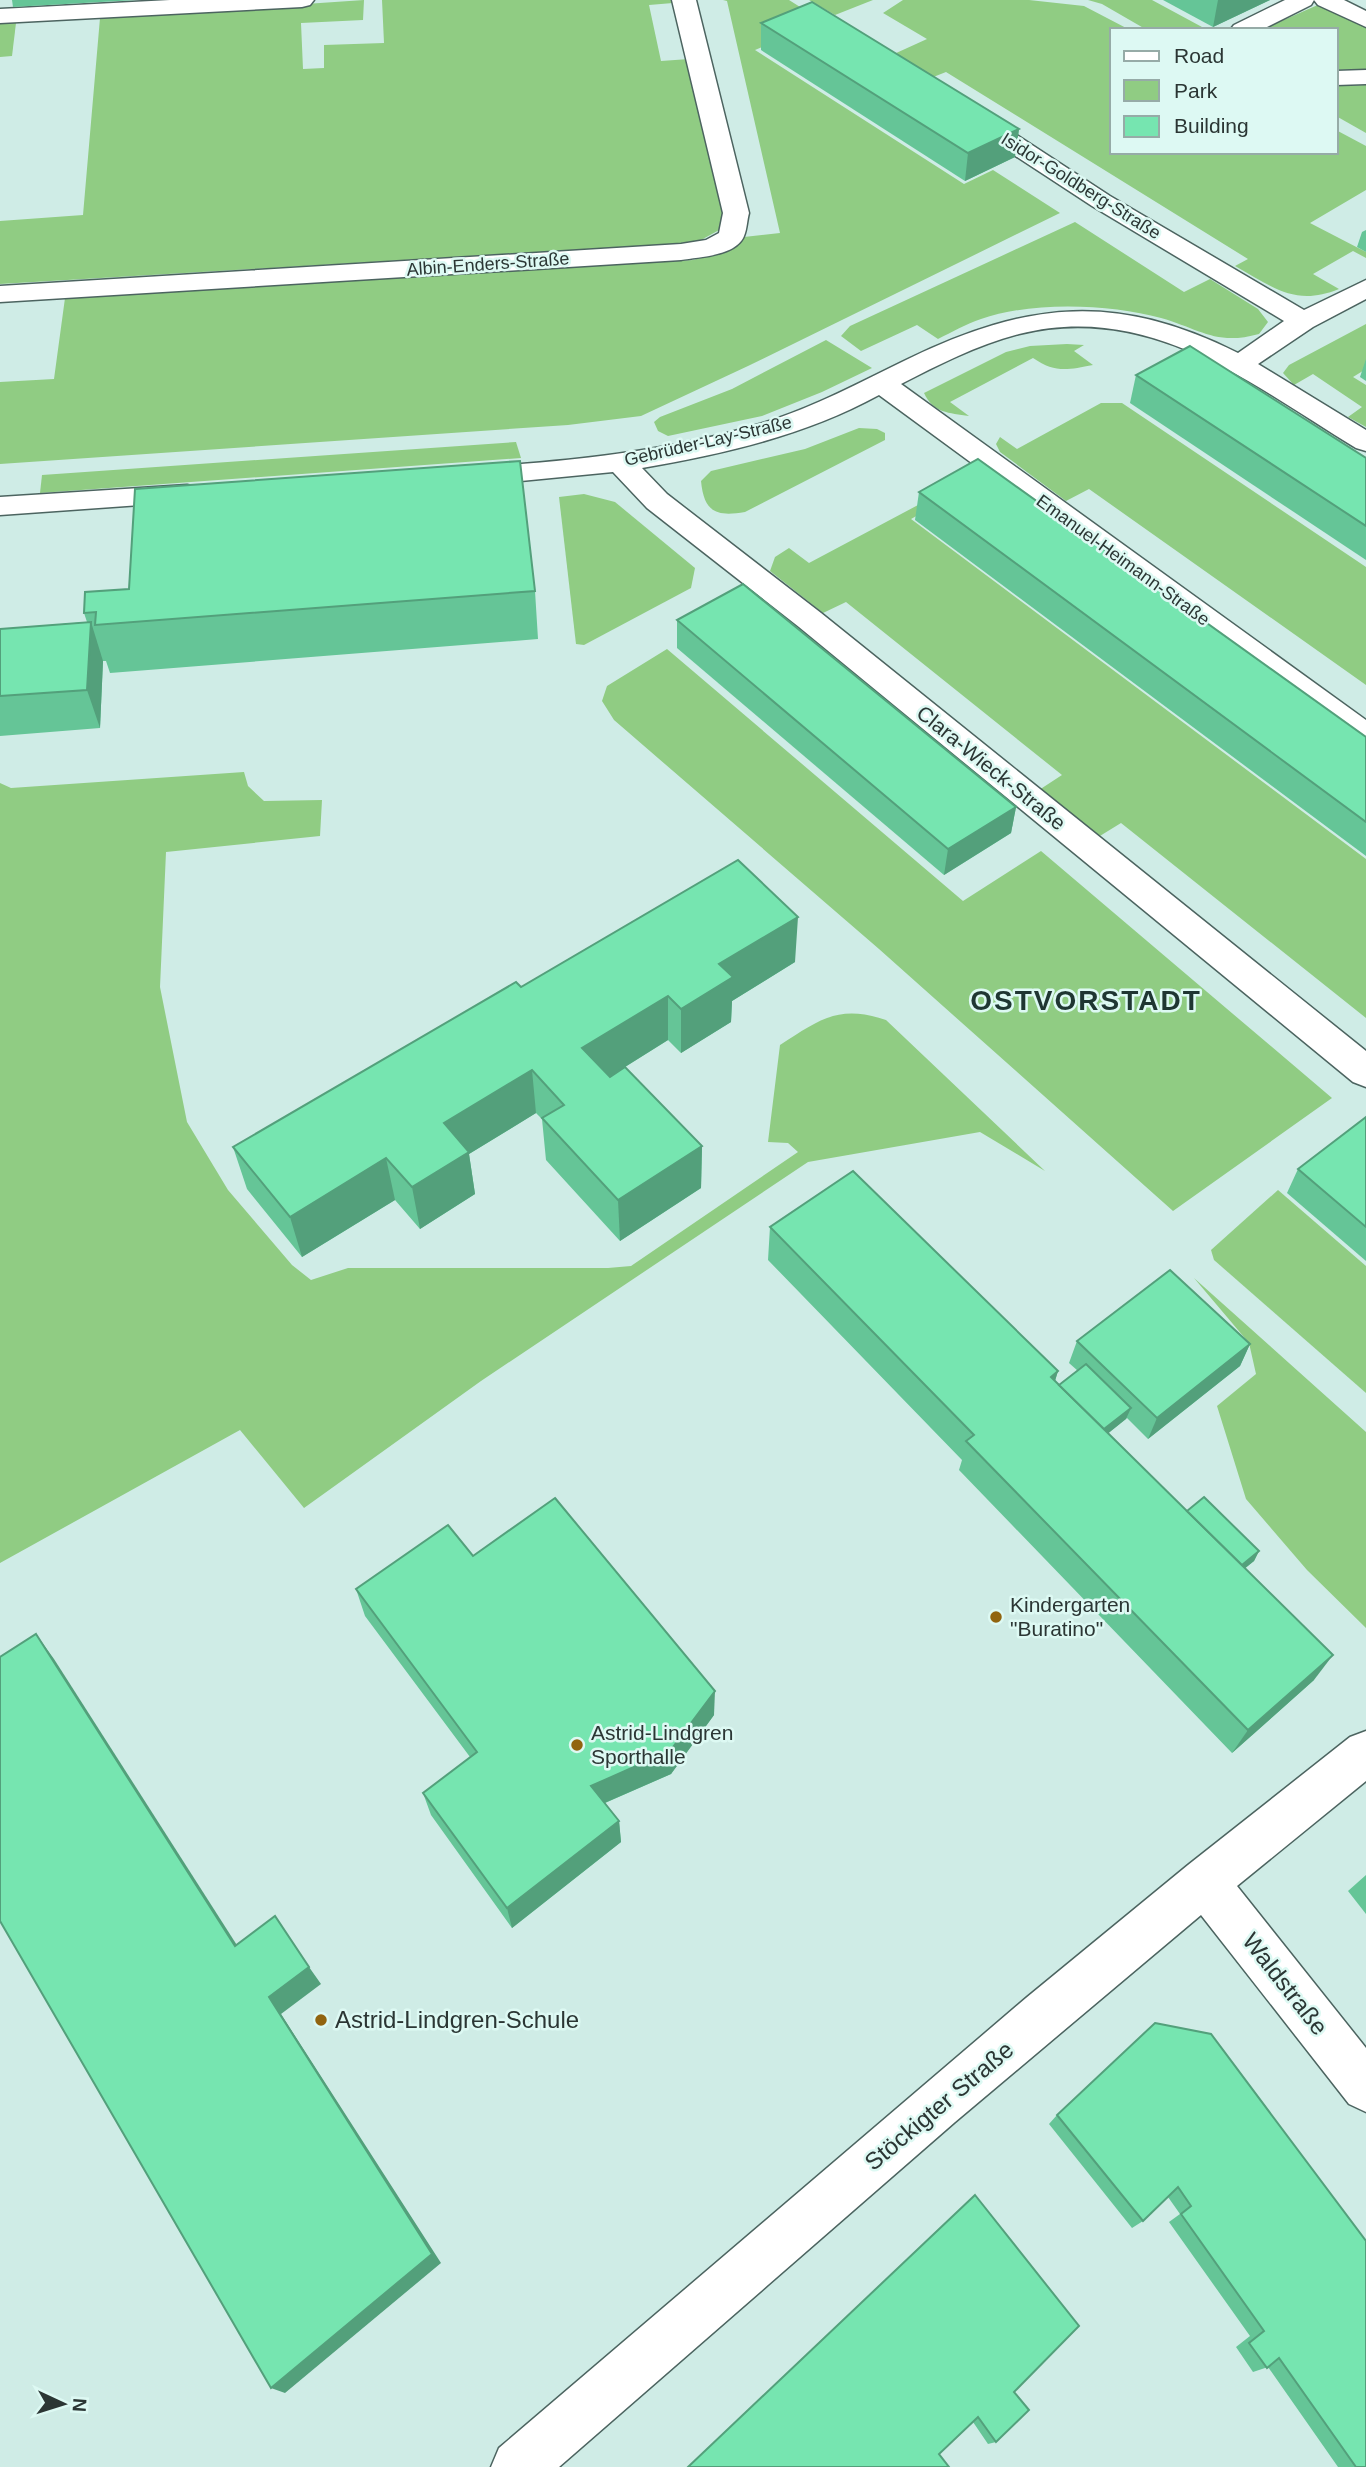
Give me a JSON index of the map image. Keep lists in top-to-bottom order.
{
  "streets": {
    "street": [
      "Isidor-Goldberg-Straße",
      "Albin-Enders-Straße",
      "Gebrüder-Lay-Straße",
      "Emanuel-Heimann-Straße",
      "Clara-Wieck-Straße",
      "Waldstraße",
      "Stöckigter Straße"
    ]
  },
  "crossings": [
    ["Gebrüder-Lay-Straße", "Emanuel-Heimann-Straße"],
    ["Gebrüder-Lay-Straße", "Clara-Wieck-Straße"],
    ["Waldstraße", "Stöckigter Straße"]
  ],
  "districts": ["OSTVORSTADT"],
  "places": ["Kindergarten \"Buratino\"", "Astrid-Lindgren Sporthalle", "Astrid-Lindgren-Schule"],
  "legend": ["Road", "Park", "Building"],
  "north": "right"
}
